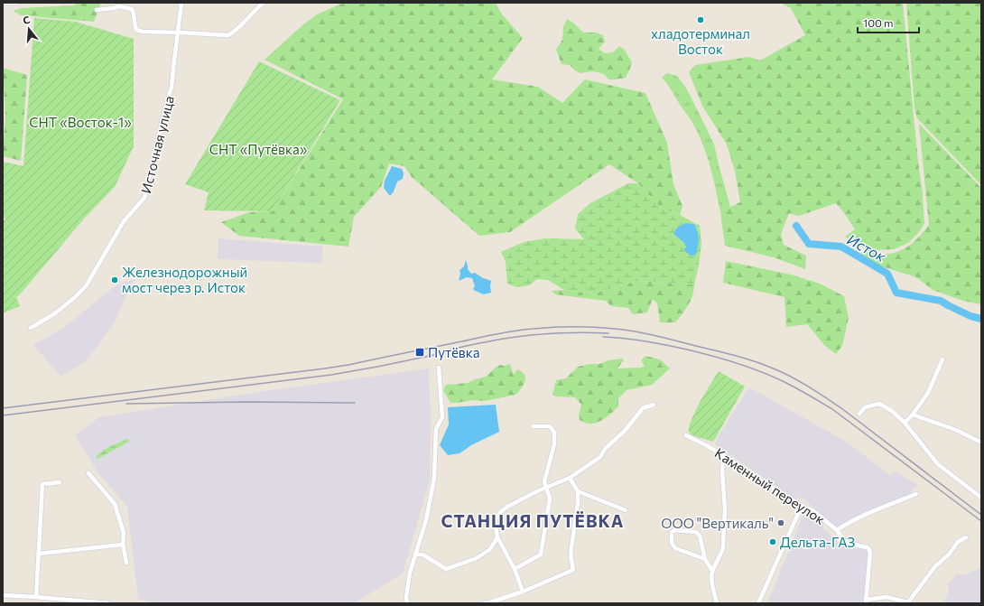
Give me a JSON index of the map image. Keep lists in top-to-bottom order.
{
  "streets": {
    "street": ["Источная улица", "Каменный переулок"]
  },
  "districts": ["СТАНЦИЯ ПУТЁВКА"],
  "water": ["Исток"],
  "parks": ["СНТ «Восток-1»", "СНТ «Путёвка»"],
  "places": {
    "other": [
      "хладотерминал Восток",
      "Железнодорожный мост через р. Исток",
      "ООО \"Вертикаль\"",
      "Дельта-ГАЗ"
    ],
    "transit": ["Путёвка"]
  },
  "scale_bar": "100 m",
  "north": "top"
}
